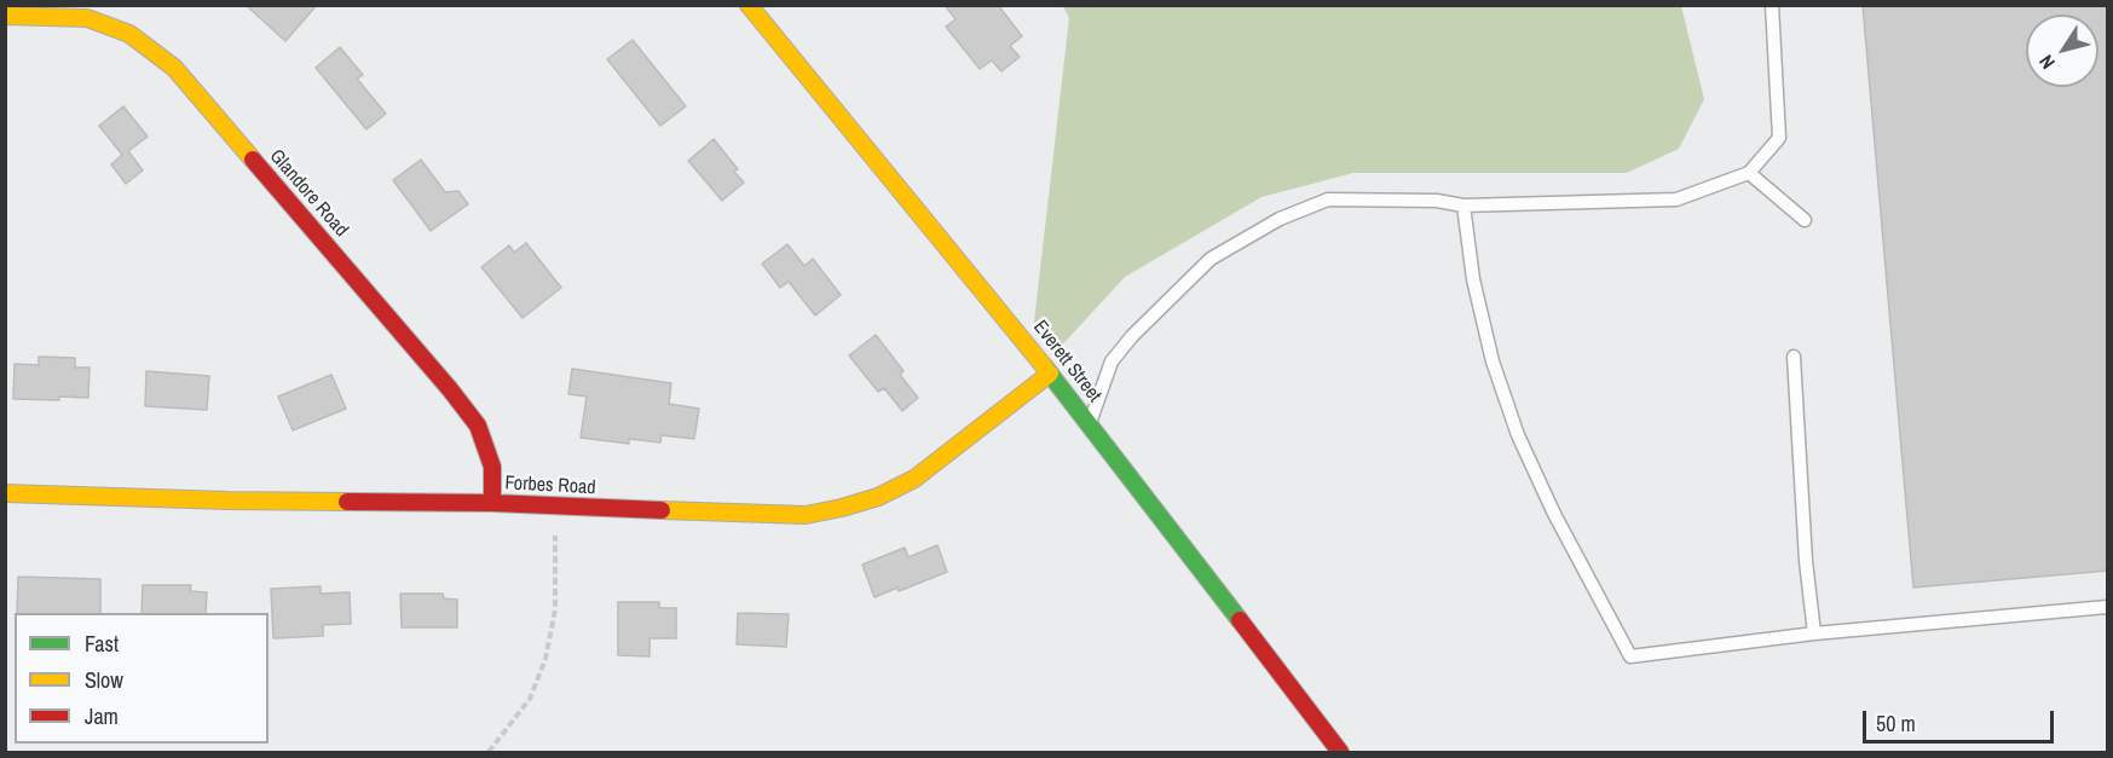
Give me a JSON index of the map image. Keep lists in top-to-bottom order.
{
  "streets": {
    "street": ["Glandore Road", "Everett Street", "Forbes Road"]
  },
  "crossings": [
    ["Glandore Road", "Forbes Road"],
    ["Everett Street", "Forbes Road"]
  ],
  "legend": ["Fast", "Slow", "Jam"],
  "scale_bar": "50 m",
  "north": "bottom left"
}
